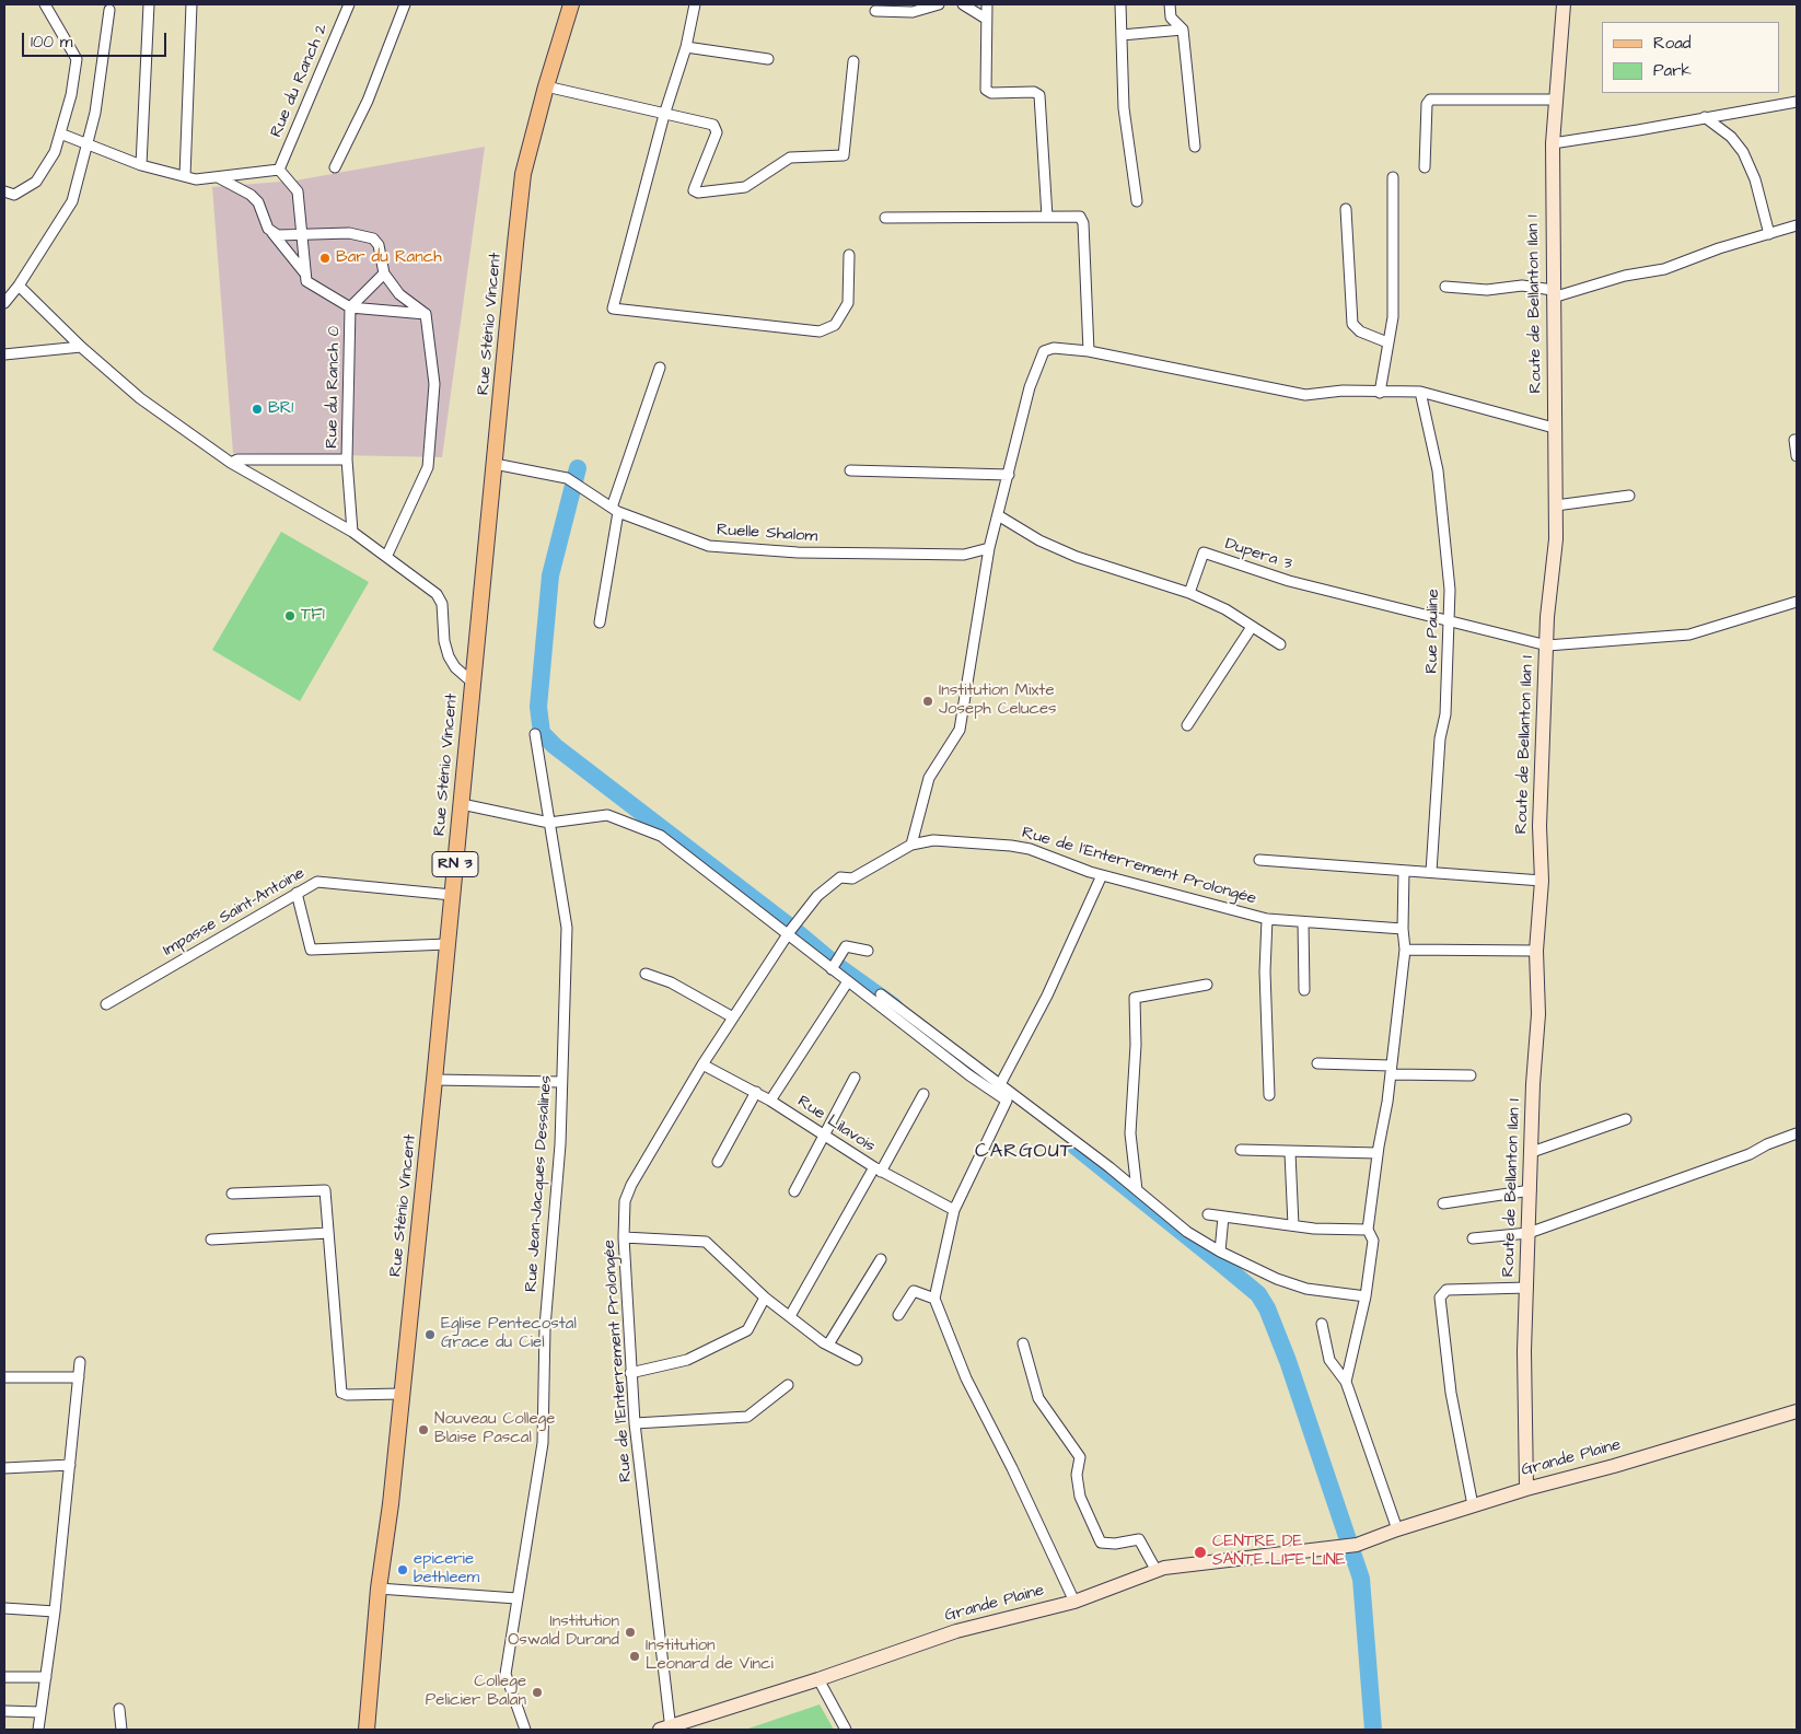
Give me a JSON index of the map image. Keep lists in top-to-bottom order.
{
  "streets": {
    "main road": ["Rue Sténio Vincent", "RN 3"],
    "street": [
      "Rue du Ranch 2",
      "Route de Bellanton Ilan 1",
      "Rue du Ranch 0",
      "Ruelle Shalom",
      "Dupera 3",
      "Rue Pauline",
      "Rue de l'Enterrement Prolongée",
      "Impasse Saint-Antoine",
      "Rue Lilavois",
      "Rue Jean-Jacques Dessalines",
      "Grande Plaine"
    ]
  },
  "crossings": [
    ["Route de Bellanton Ilan 1", "Dupera 3"],
    ["Route de Bellanton Ilan 1", "Grande Plaine"],
    ["Rue Sténio Vincent", "Ruelle Shalom"],
    ["Rue Sténio Vincent", "Impasse Saint-Antoine"],
    ["Dupera 3", "Rue Pauline"],
    ["Rue de l'Enterrement Prolongée", "Rue Lilavois"],
    ["Rue de l'Enterrement Prolongée", "Grande Plaine"]
  ],
  "districts": ["CARGOUT"],
  "places": [
    "Bar du Ranch",
    "BR1",
    "TF1",
    "Institution Mixte Joseph Celuces",
    "Eglise Pentecostal Grace du Ciel",
    "Nouveau College Blaise Pascal",
    "CENTRE DE SANTE LIFE LINE",
    "epicerie bethleem",
    "Institution Oswald Durand",
    "Institution Leonard de Vinci",
    "College Pelicier Balan"
  ],
  "legend": ["Road", "Park"],
  "scale_bar": "100 m"
}
